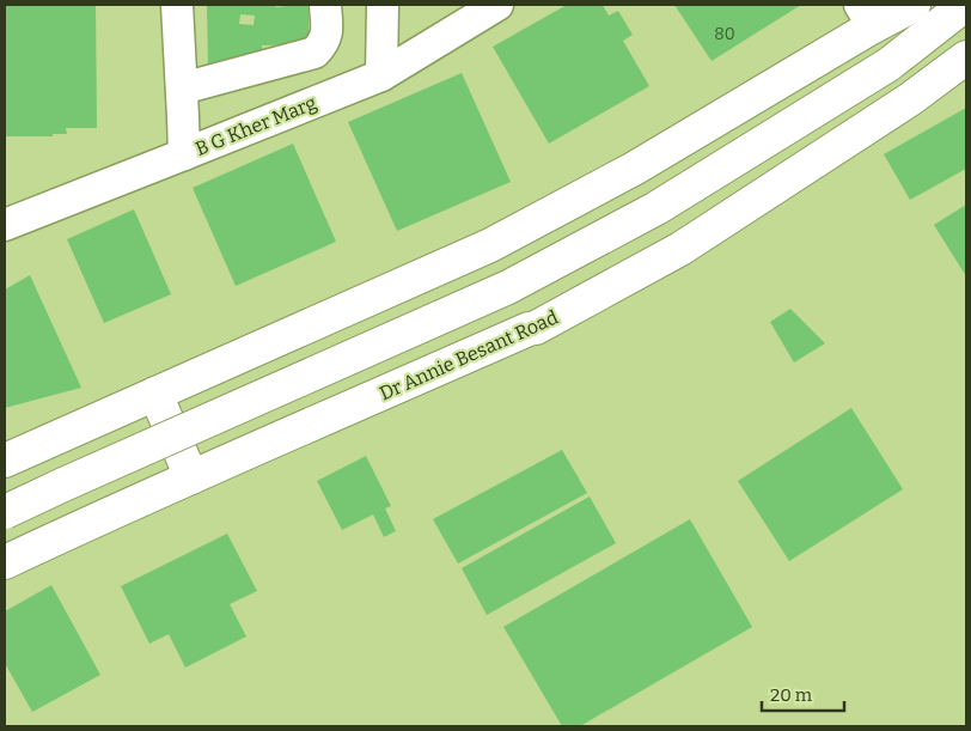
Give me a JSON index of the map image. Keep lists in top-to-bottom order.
{
  "streets": {
    "main road": ["Dr Annie Besant Road"],
    "street": ["B G Kher Marg"]
  },
  "house_numbers": ["80"],
  "scale_bar": "20 m"
}
